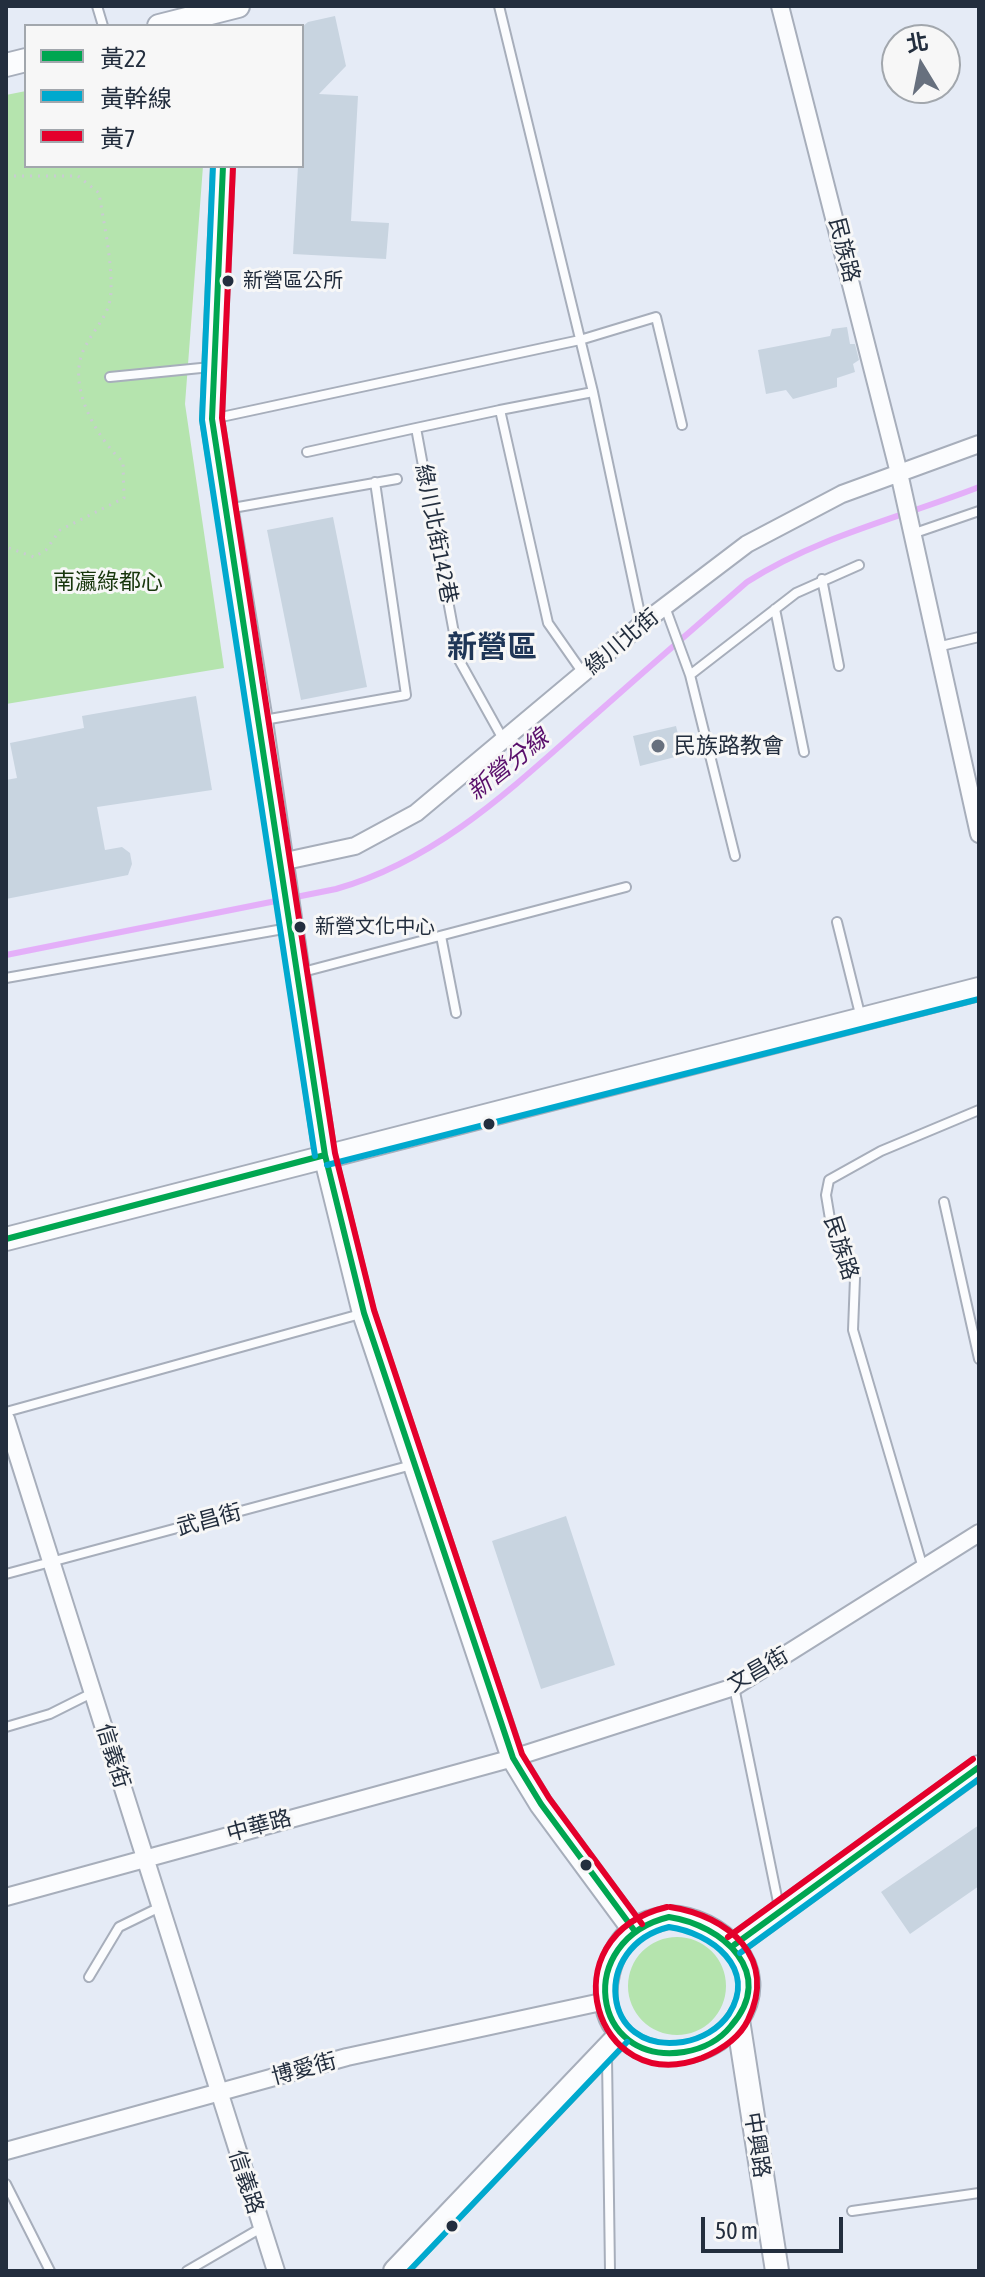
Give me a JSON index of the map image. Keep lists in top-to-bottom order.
{
  "streets": {
    "street": [
      "民族路",
      "綠川北街",
      "文昌街",
      "信義街",
      "中華路",
      "博愛街",
      "中興路",
      "信義路"
    ],
    "lane": ["綠川北街142巷", "武昌街"]
  },
  "crossings": [
    ["民族路", "綠川北街"],
    ["民族路", "文昌街"],
    ["綠川北街142巷", "綠川北街"],
    ["武昌街", "信義街"],
    ["文昌街", "中華路"],
    ["信義街", "中華路"],
    ["信義街", "博愛街"],
    ["信義街", "信義路"],
    ["博愛街", "中興路"],
    ["博愛街", "信義路"]
  ],
  "districts": ["新營區"],
  "water": ["新營分線"],
  "parks": ["南瀛綠都心"],
  "places": ["新營區公所", "民族路教會", "新營文化中心"],
  "lines": ["transit line 黃22", "transit line 黃幹線", "transit line 黃7"],
  "legend": ["黃22", "黃幹線", "黃7"],
  "scale_bar": "50 m",
  "north": "top"
}
